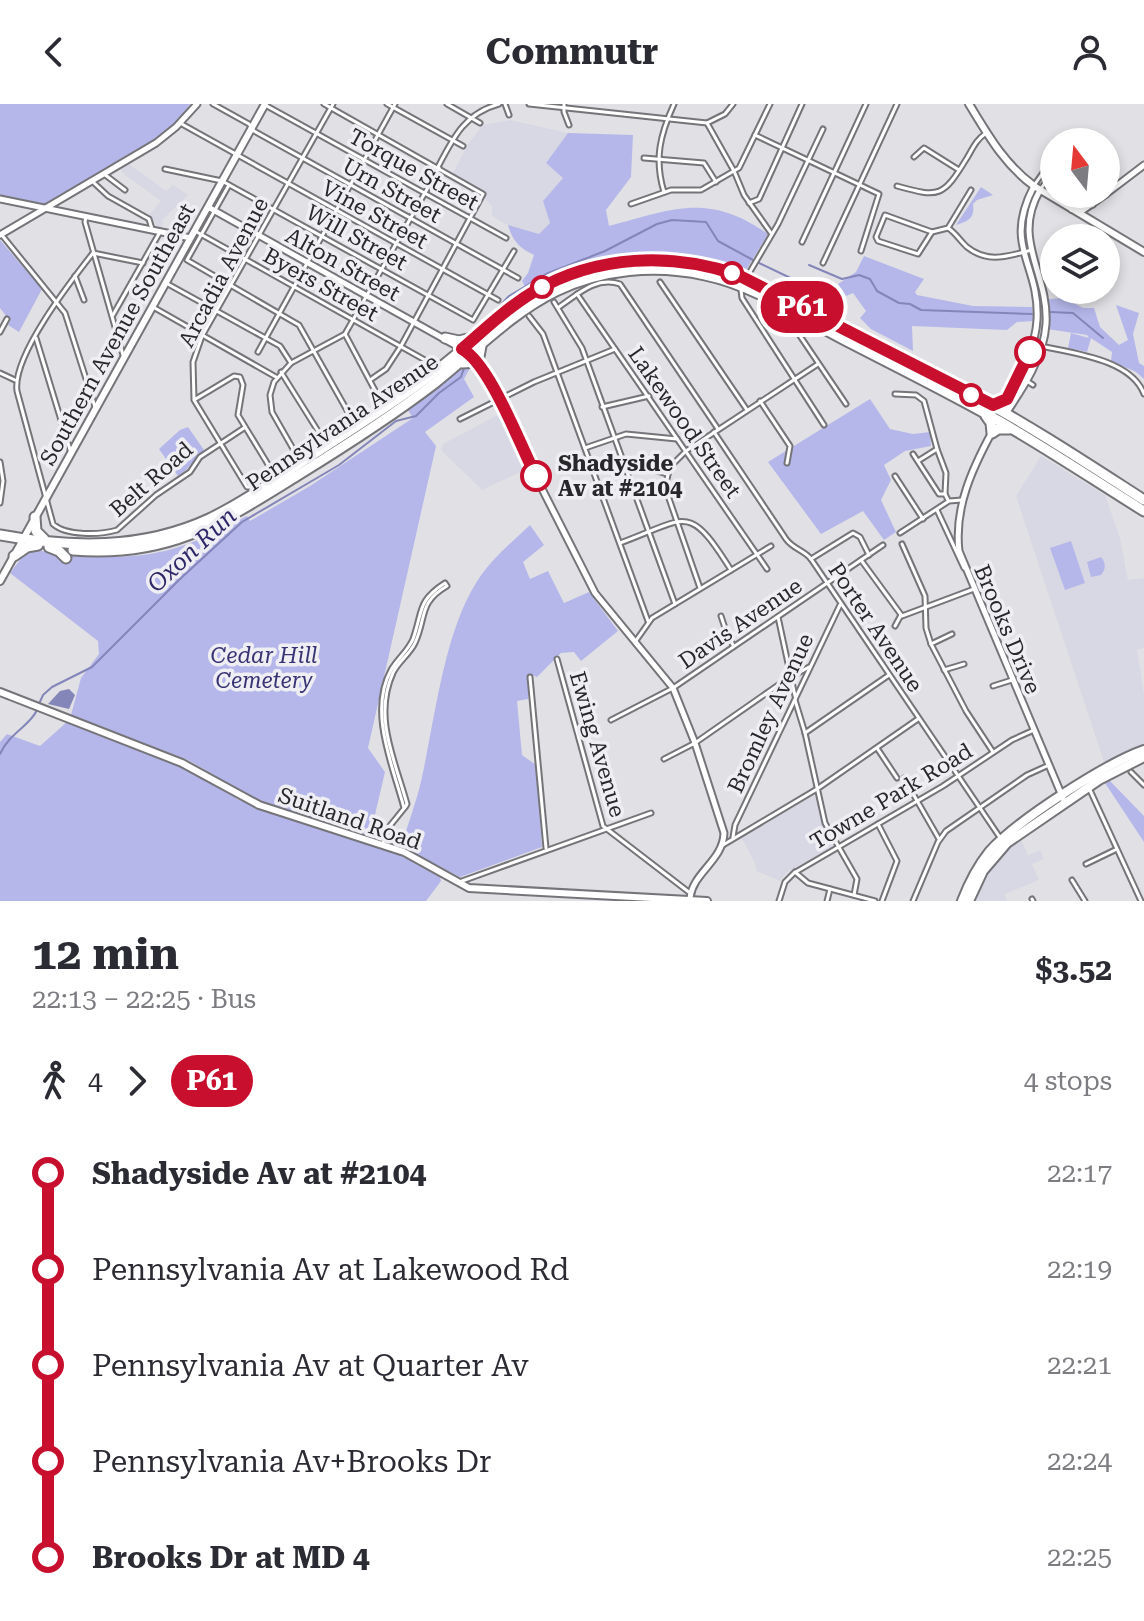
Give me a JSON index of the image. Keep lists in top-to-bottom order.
{
  "streets": {
    "highway": ["Pennsylvania Avenue"],
    "main road": ["Southern Avenue Southeast", "Suitland Road"],
    "street": [
      "Torque Street",
      "Urn Street",
      "Vine Street",
      "Will Street",
      "Alton Street",
      "Arcadia Avenue",
      "Byers Street",
      "Lakewood Street",
      "Belt Road",
      "Davis Avenue",
      "Porter Avenue",
      "Brooks Drive",
      "Bromley Avenue",
      "Ewing Avenue",
      "Towne Park Road"
    ]
  },
  "crossings": [
    ["Torque Street", "Arcadia Avenue"],
    ["Torque Street", "Southern Avenue Southeast"],
    ["Urn Street", "Arcadia Avenue"],
    ["Urn Street", "Southern Avenue Southeast"],
    ["Vine Street", "Will Street"],
    ["Vine Street", "Arcadia Avenue"],
    ["Vine Street", "Southern Avenue Southeast"],
    ["Will Street", "Arcadia Avenue"],
    ["Will Street", "Southern Avenue Southeast"],
    ["Alton Street", "Arcadia Avenue"],
    ["Alton Street", "Southern Avenue Southeast"],
    ["Alton Street", "Pennsylvania Avenue"],
    ["Alton Street", "Davis Avenue"],
    ["Arcadia Avenue", "Byers Street"],
    ["Byers Street", "Southern Avenue Southeast"],
    ["Byers Street", "Pennsylvania Avenue"],
    ["Southern Avenue Southeast", "Pennsylvania Avenue"],
    ["Southern Avenue Southeast", "Belt Road"],
    ["Pennsylvania Avenue", "Brooks Drive"],
    ["Lakewood Street", "Porter Avenue"],
    ["Davis Avenue", "Porter Avenue"],
    ["Porter Avenue", "Bromley Avenue"],
    ["Porter Avenue", "Towne Park Road"],
    ["Brooks Drive", "Towne Park Road"],
    ["Ewing Avenue", "Suitland Road"]
  ],
  "water": ["Oxon Run"],
  "parks": ["Cedar Hill Cemetery"],
  "places": ["Shadyside Av at #2104"],
  "lines": ["bus line P61"],
  "north": "top",
  "page": {
    "header": "Commutr",
    "on_map": "P61",
    "heading": ["12 min", "22:13 – 22:25 · Bus", "$3.52"],
    "legs": ["4", "P61", "4 stops"],
    "list": [
      {
        "name": "Shadyside Av at #2104",
        "value": "22:17"
      },
      {
        "name": "Pennsylvania Av at Lakewood Rd",
        "value": "22:19"
      },
      {
        "name": "Pennsylvania Av at Quarter Av",
        "value": "22:21"
      },
      {
        "name": "Pennsylvania Av+Brooks Dr",
        "value": "22:24"
      },
      {
        "name": "Brooks Dr at MD 4",
        "value": "22:25"
      }
    ]
  }
}
